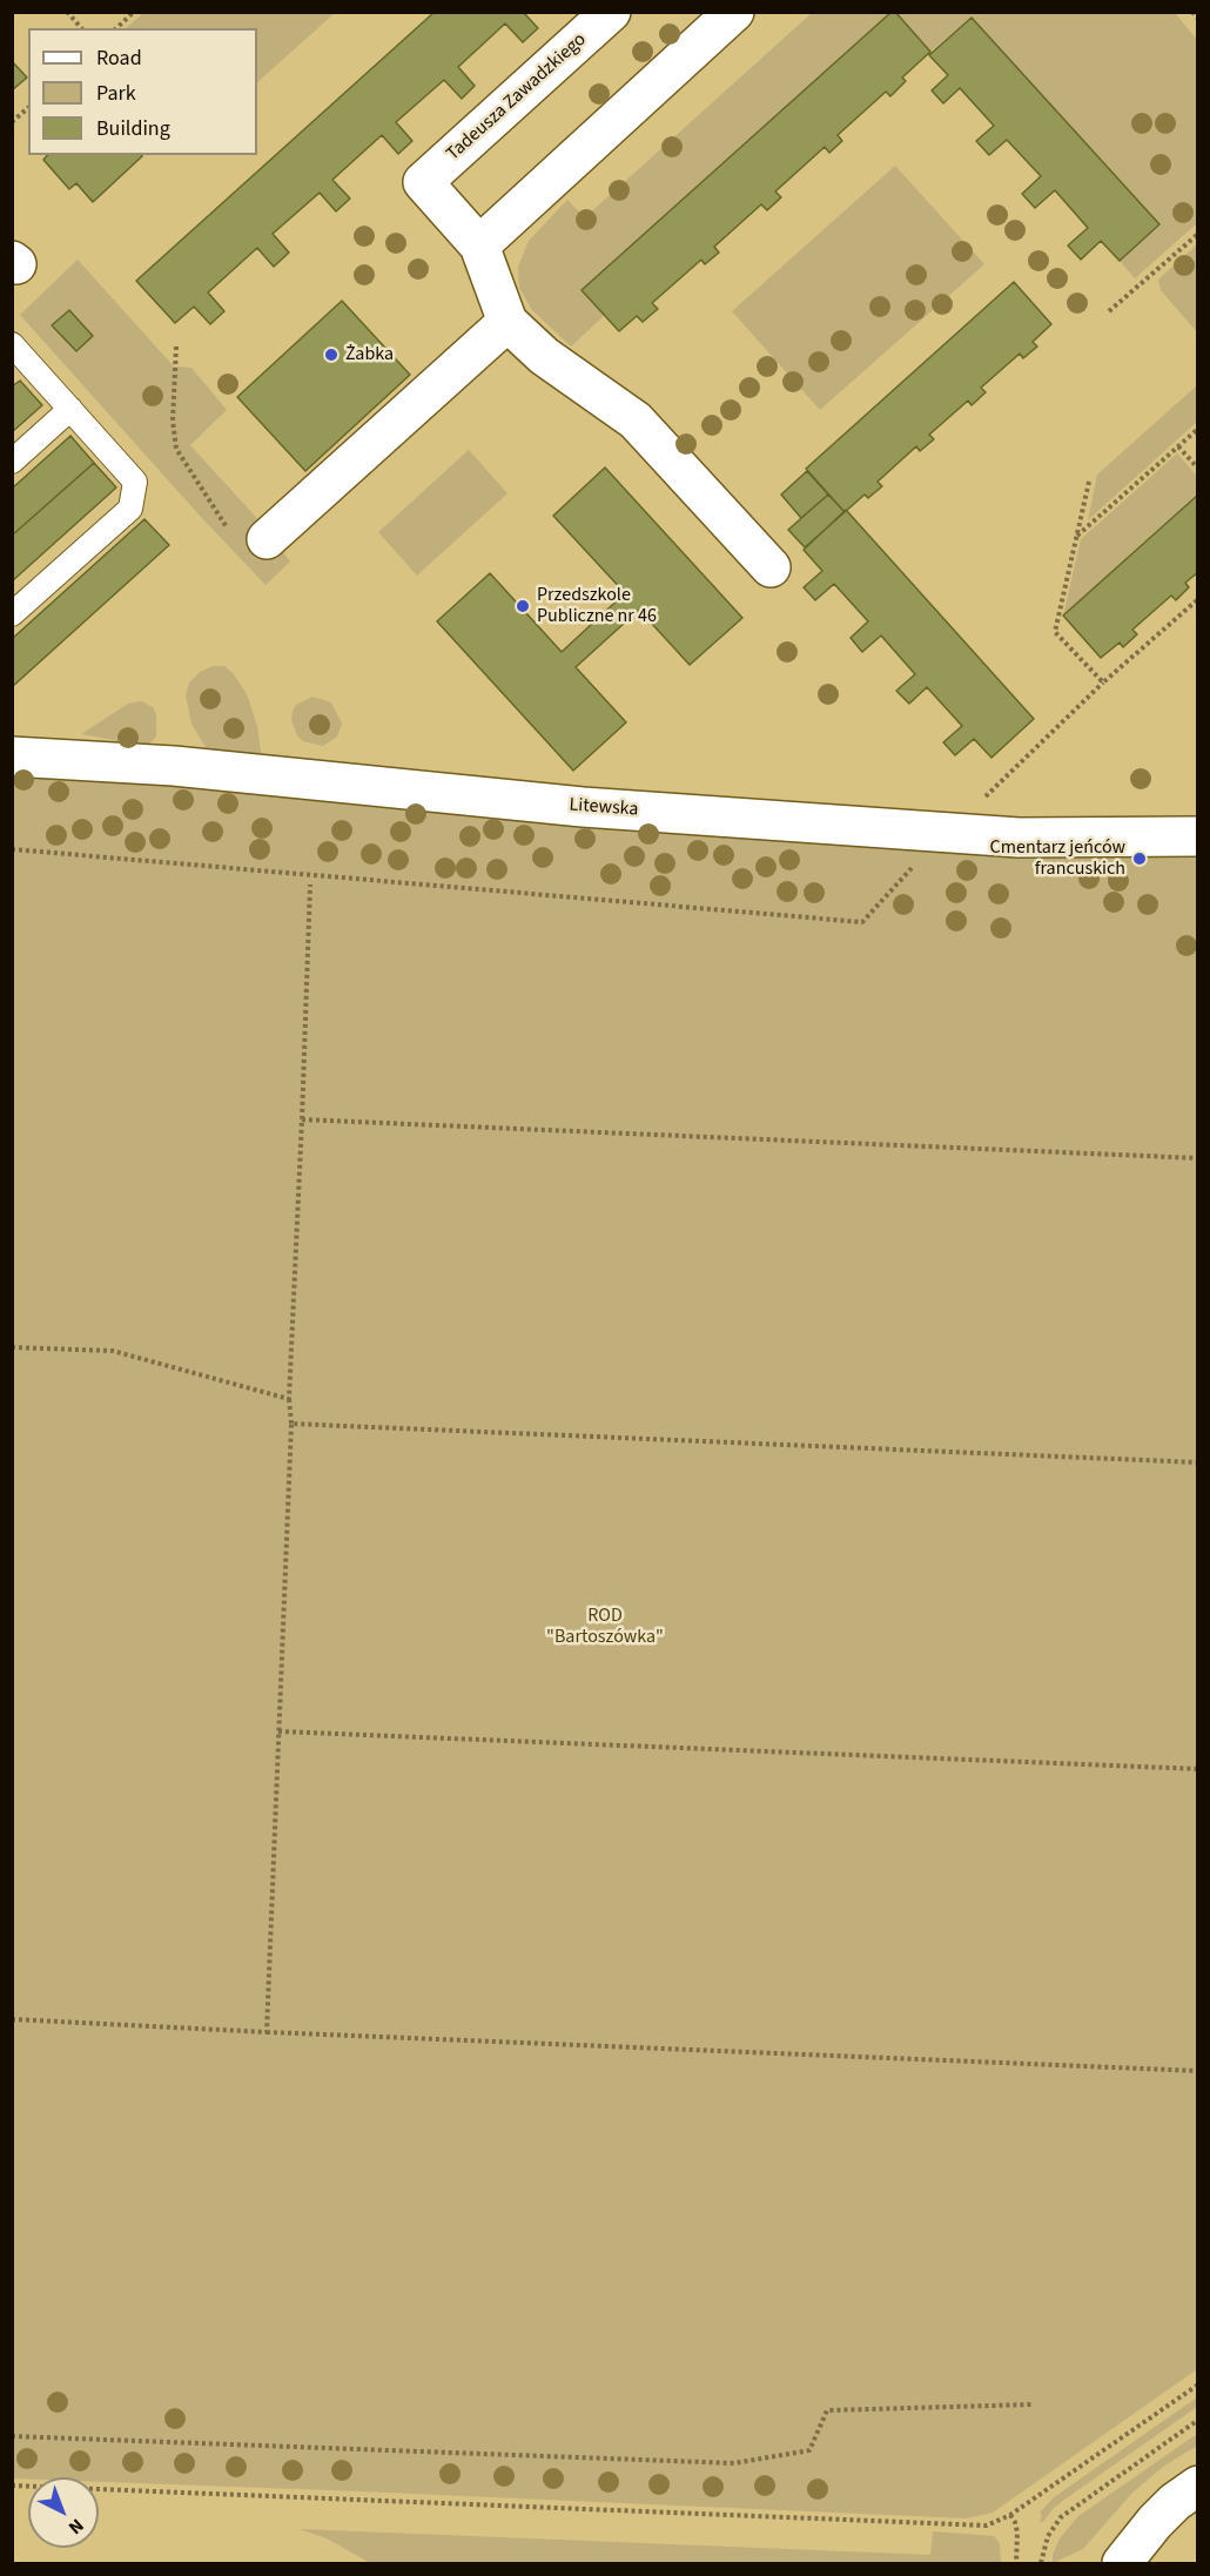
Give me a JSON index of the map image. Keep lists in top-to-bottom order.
{
  "streets": {
    "street": ["Tadeusza Zawadzkiego", "Litewska"]
  },
  "parks": ["ROD \"Bartoszówka\""],
  "places": ["Żabka", "Przedszkole Publiczne nr 46", "Cmentarz jeńców francuskich"],
  "legend": ["Road", "Park", "Building"],
  "north": "bottom right"
}
